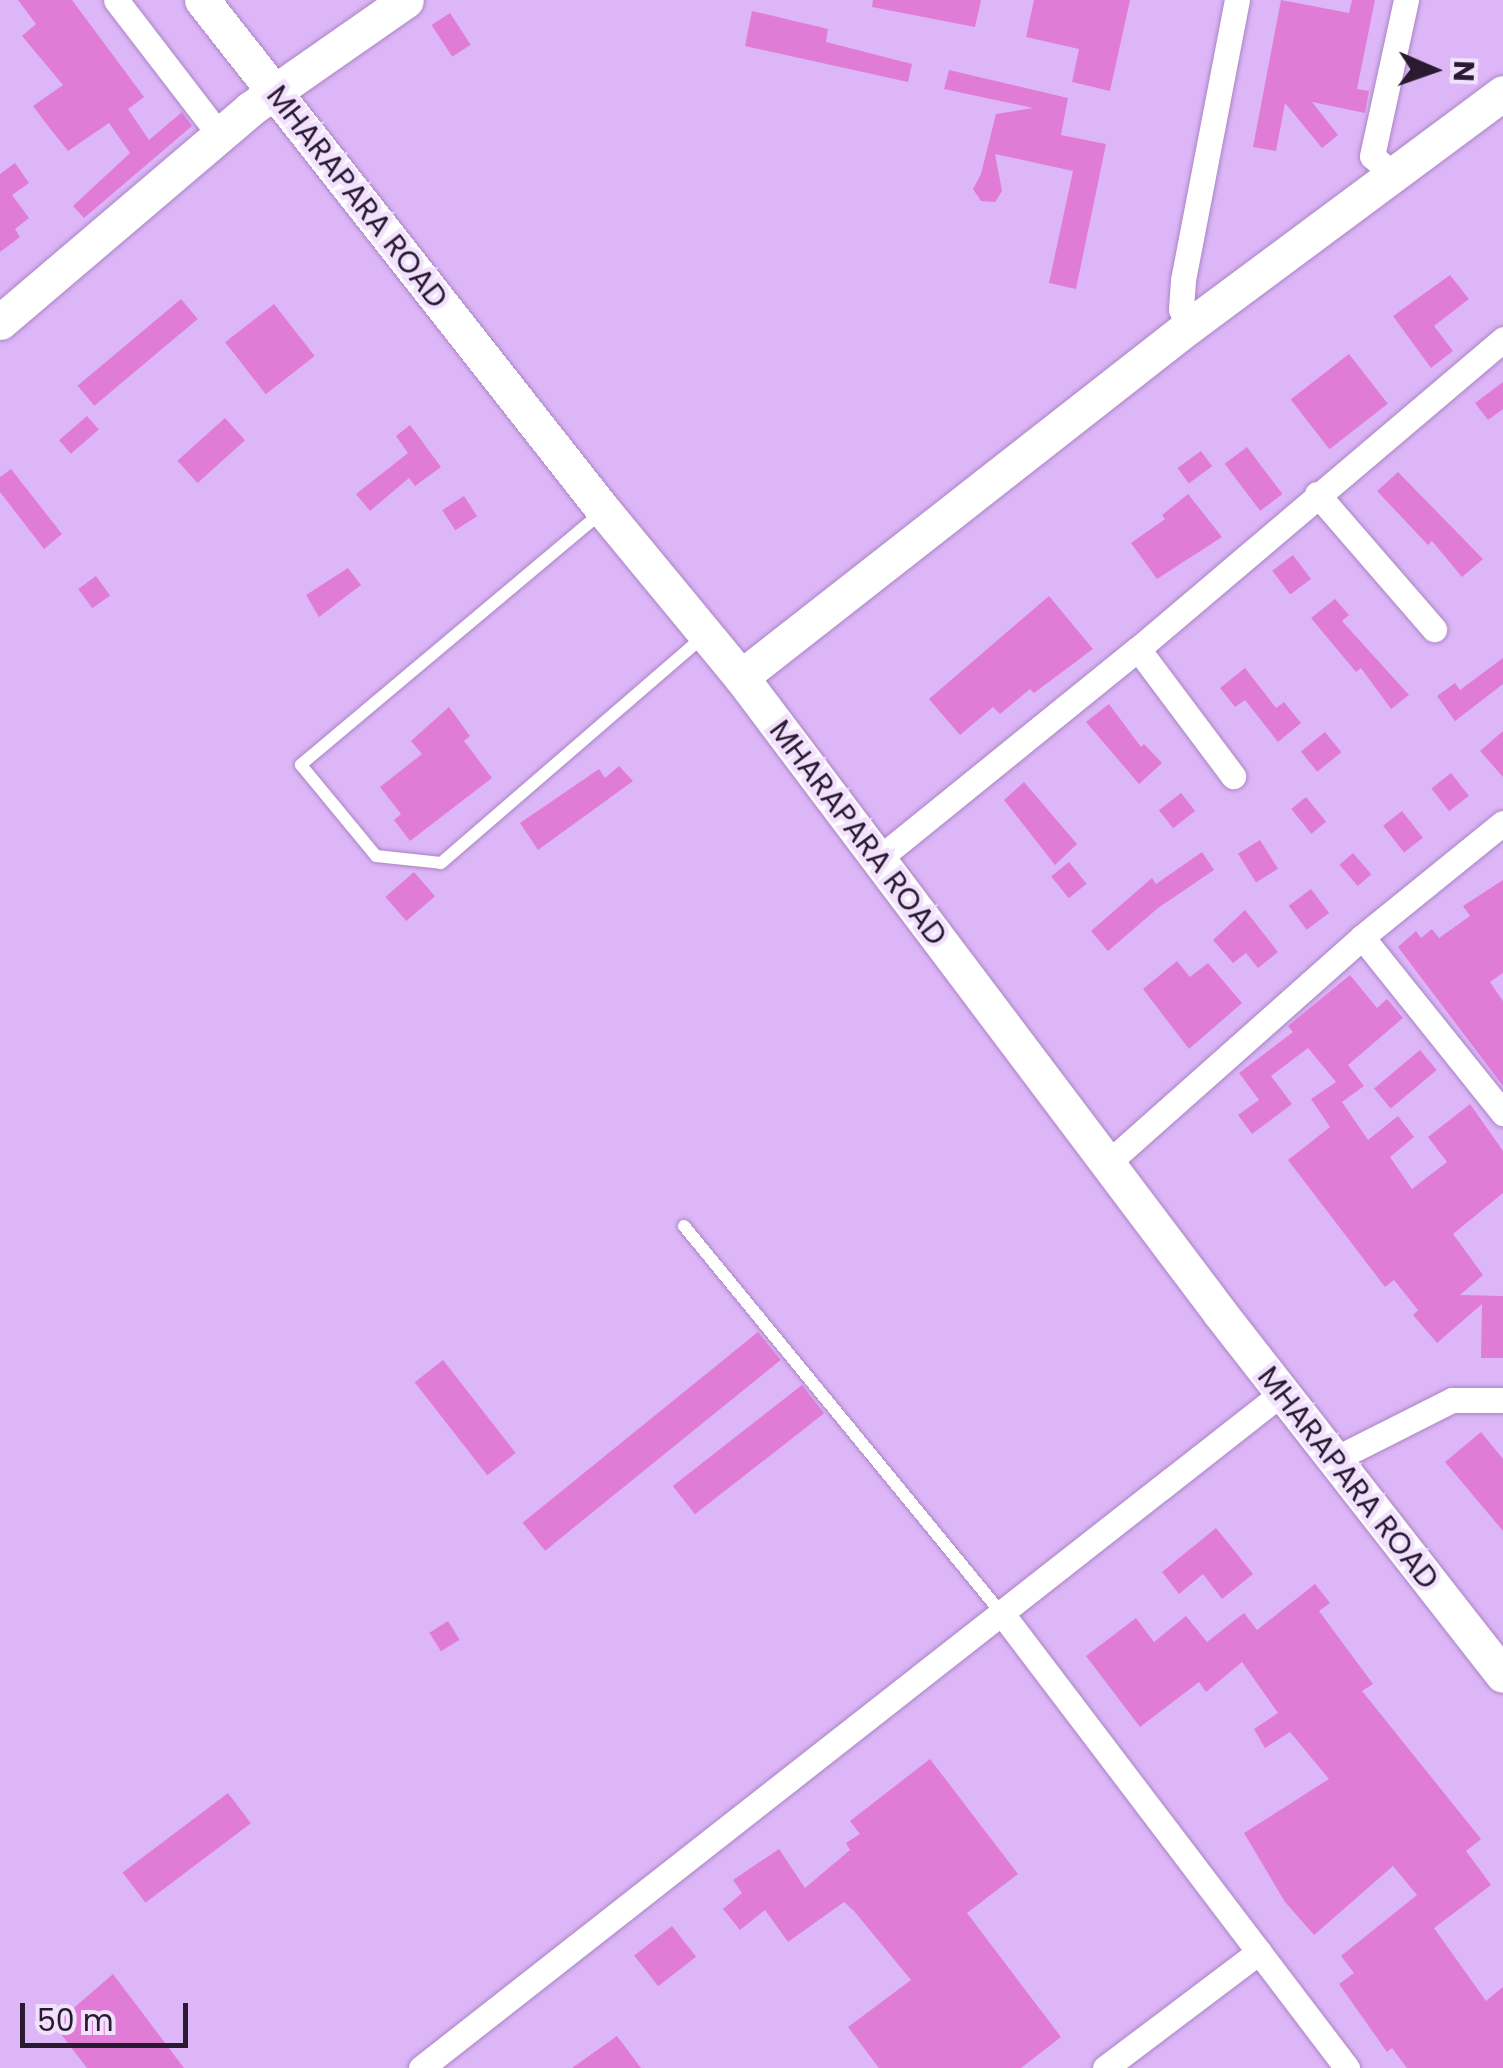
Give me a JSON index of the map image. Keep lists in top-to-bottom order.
{
  "streets": {
    "main road": ["MHARAPARA ROAD"]
  },
  "scale_bar": "50 m",
  "north": "right"
}
